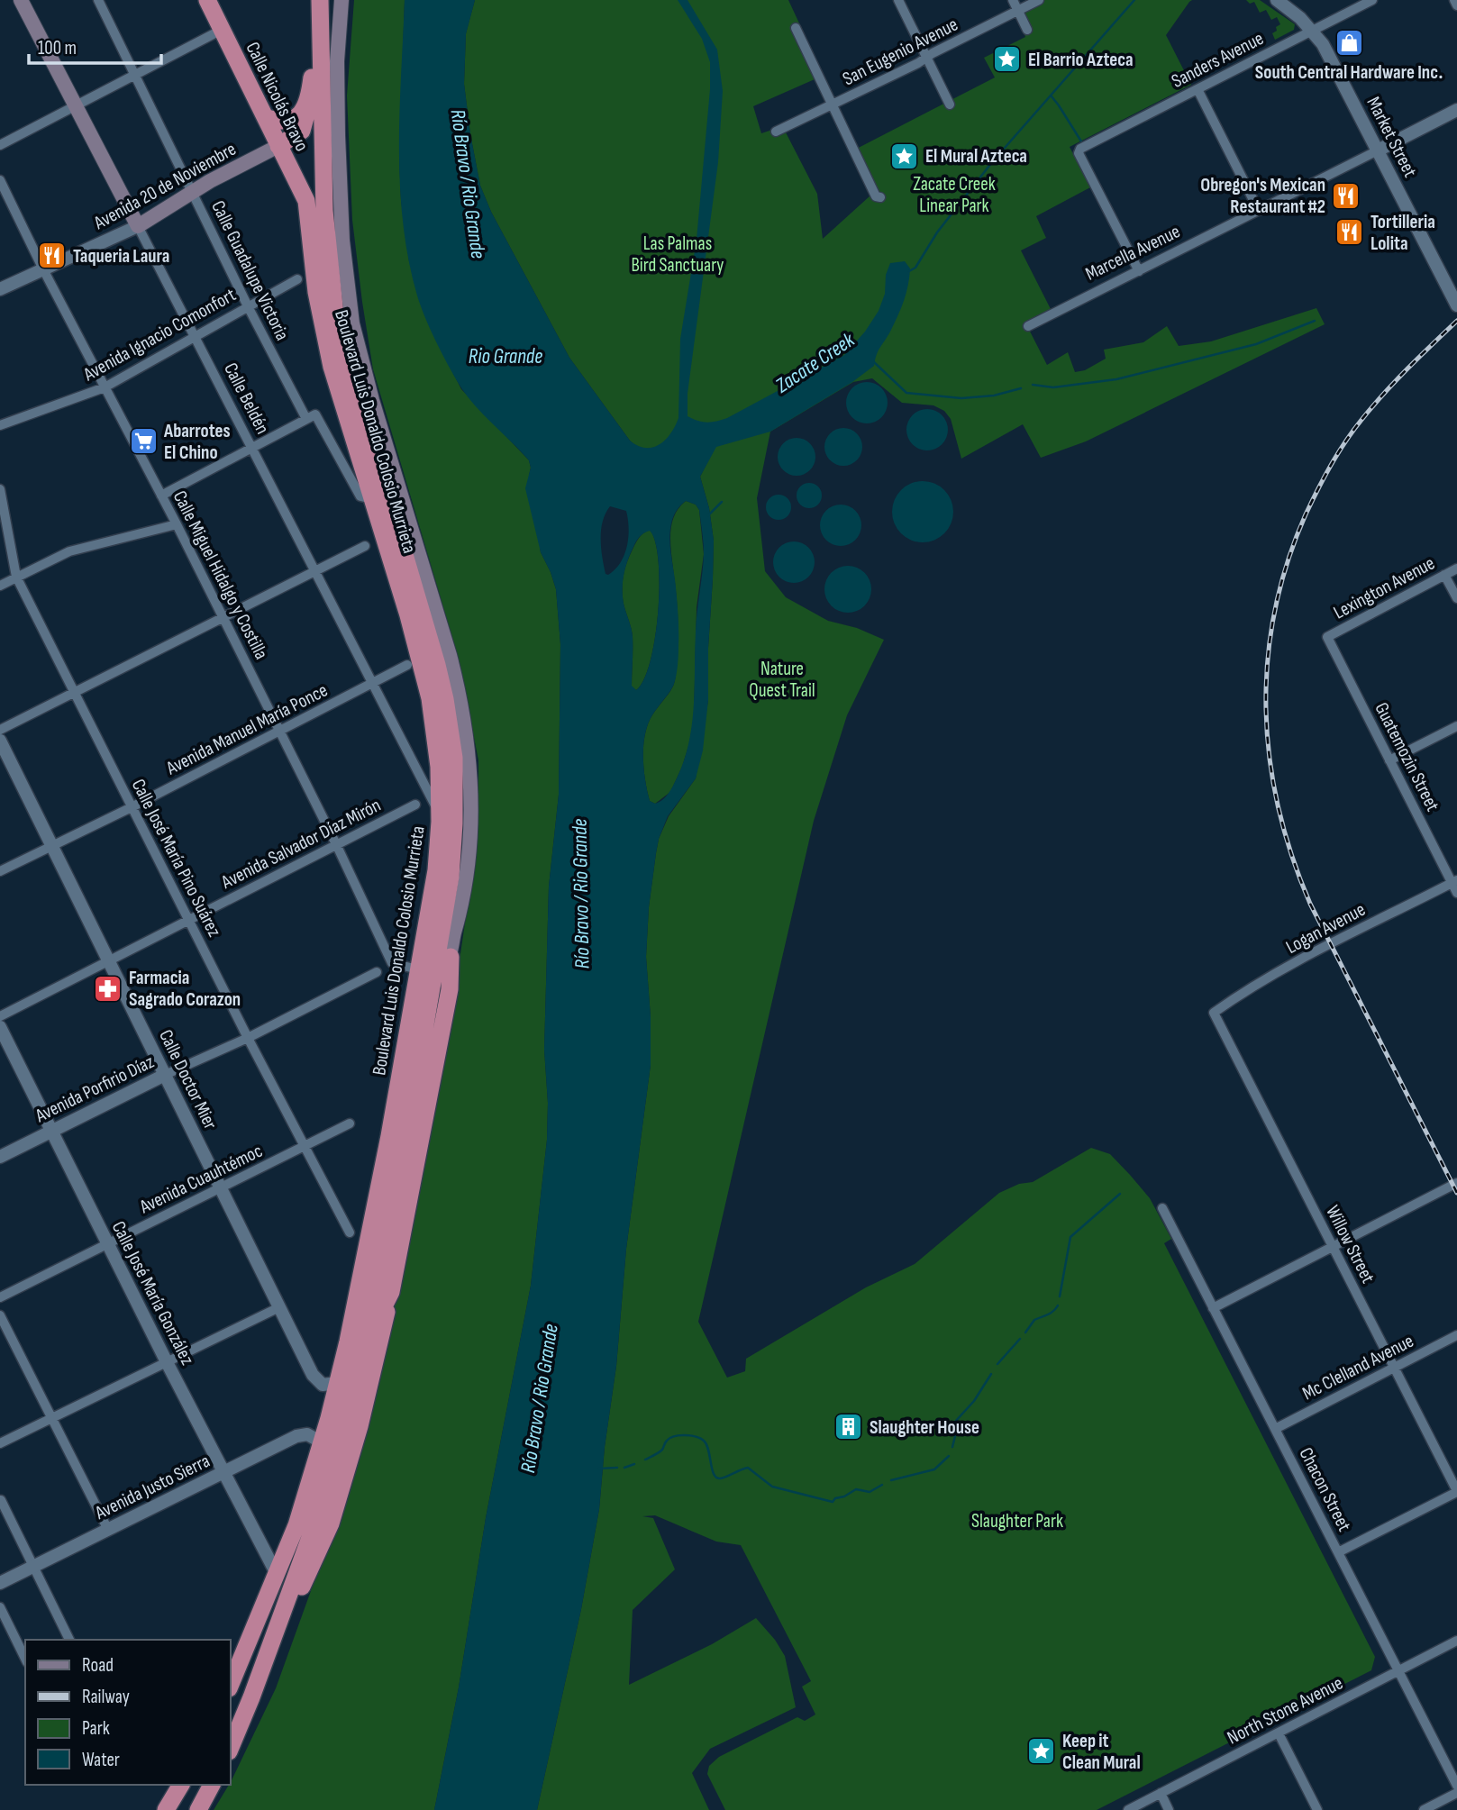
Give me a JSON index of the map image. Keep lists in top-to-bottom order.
{
  "streets": {
    "highway": ["Calle Nicolás Bravo", "Boulevard Luis Donaldo Colosio Murrieta"],
    "main road": ["Avenida 20 de Noviembre", "Calle Beldén"],
    "street": [
      "San Eugenio Avenue",
      "Sanders Avenue",
      "Market Street",
      "Marcella Avenue",
      "Calle Guadalupe Victoria",
      "Avenida Ignacio Comonfort",
      "Calle Miguel Hidalgo y Costilla",
      "Lexington Avenue",
      "Avenida Manuel María Ponce",
      "Guatemozin Street",
      "Avenida Salvador Díaz Mirón",
      "Calle José María Pino Suárez",
      "Logan Avenue",
      "Calle Doctor Mier",
      "Avenida Porfirio Díaz",
      "Avenida Cuauhtémoc",
      "Willow Street",
      "Calle José María González",
      "Mc Clelland Avenue",
      "Avenida Justo Sierra",
      "Chacon Street",
      "North Stone Avenue"
    ]
  },
  "crossings": [
    ["Sanders Avenue", "Market Street"],
    ["Sanders Avenue", "Marcella Avenue"],
    ["Calle Nicolás Bravo", "Avenida 20 de Noviembre"],
    ["Calle Nicolás Bravo", "Boulevard Luis Donaldo Colosio Murrieta"],
    ["Market Street", "Marcella Avenue"],
    ["Avenida 20 de Noviembre", "Calle Guadalupe Victoria"],
    ["Avenida 20 de Noviembre", "Calle Beldén"],
    ["Avenida 20 de Noviembre", "Calle Miguel Hidalgo y Costilla"],
    ["Calle Guadalupe Victoria", "Avenida Ignacio Comonfort"],
    ["Calle Guadalupe Victoria", "Boulevard Luis Donaldo Colosio Murrieta"],
    ["Avenida Ignacio Comonfort", "Calle Beldén"],
    ["Avenida Ignacio Comonfort", "Calle Miguel Hidalgo y Costilla"],
    ["Calle Beldén", "Boulevard Luis Donaldo Colosio Murrieta"],
    ["Calle Beldén", "Avenida Manuel María Ponce"],
    ["Boulevard Luis Donaldo Colosio Murrieta", "Calle Miguel Hidalgo y Costilla"],
    ["Boulevard Luis Donaldo Colosio Murrieta", "Calle Doctor Mier"],
    ["Boulevard Luis Donaldo Colosio Murrieta", "Calle José María González"],
    ["Boulevard Luis Donaldo Colosio Murrieta", "Avenida Justo Sierra"],
    ["Calle Miguel Hidalgo y Costilla", "Avenida Manuel María Ponce"],
    ["Calle Miguel Hidalgo y Costilla", "Avenida Salvador Díaz Mirón"],
    ["Lexington Avenue", "Guatemozin Street"],
    ["Avenida Manuel María Ponce", "Calle José María Pino Suárez"],
    ["Avenida Manuel María Ponce", "Calle Doctor Mier"],
    ["Guatemozin Street", "Logan Avenue"],
    ["Avenida Salvador Díaz Mirón", "Calle José María Pino Suárez"],
    ["Avenida Salvador Díaz Mirón", "Calle Doctor Mier"],
    ["Calle José María Pino Suárez", "Avenida Porfirio Díaz"],
    ["Calle José María Pino Suárez", "Avenida Cuauhtémoc"],
    ["Logan Avenue", "Willow Street"],
    ["Calle Doctor Mier", "Avenida Porfirio Díaz"],
    ["Calle Doctor Mier", "Avenida Cuauhtémoc"],
    ["Avenida Porfirio Díaz", "Calle José María González"],
    ["Avenida Cuauhtémoc", "Calle José María González"],
    ["Willow Street", "Mc Clelland Avenue"],
    ["Calle José María González", "Avenida Justo Sierra"],
    ["Mc Clelland Avenue", "Chacon Street"],
    ["Chacon Street", "North Stone Avenue"]
  ],
  "water": ["Río Bravo / Rio Grande", "Rio Grande", "Zacate Creek"],
  "parks": [
    "Zacate Creek Linear Park",
    "Las Palmas Bird Sanctuary",
    "Nature Quest Trail",
    "Slaughter Park"
  ],
  "places": {
    "shop": ["South Central Hardware Inc."],
    "place": ["El Barrio Azteca", "El Mural Azteca", "Keep it Clean Mural"],
    "restaurant": ["Obregon's Mexican Restaurant #2", "Tortilleria Lolita", "Taqueria Laura"],
    "supermarket": ["Abarrotes El Chino"],
    "pharmacy": ["Farmacia Sagrado Corazon"],
    "building": ["Slaughter House"]
  },
  "legend": [
    "Road",
    "Railway",
    "Park",
    "Water"
  ],
  "scale_bar": "100 m"
}
